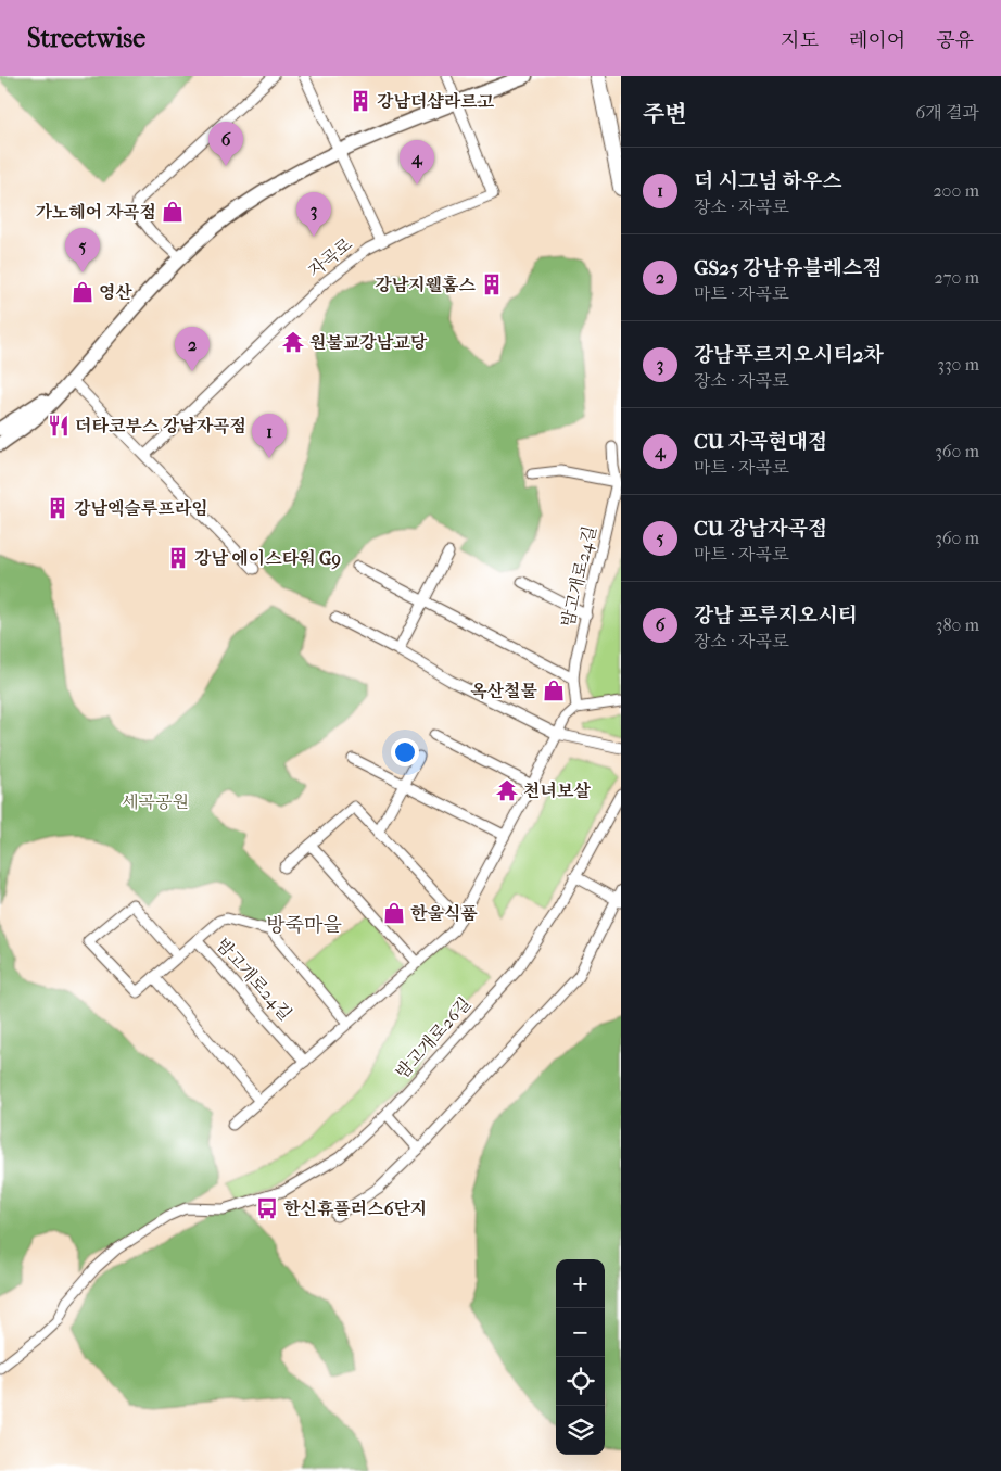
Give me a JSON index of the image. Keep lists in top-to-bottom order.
{
  "streets": {
    "street": ["자곡로", "밤고개로24길", "밤고개로26길"]
  },
  "districts": ["방죽마을"],
  "parks": ["세곡공원"],
  "places": {
    "building": [
      "강남더샵라르고",
      "강남지웰홈스",
      "강남엑슬루프라임",
      "강남 에이스타워 G9"
    ],
    "shop": [
      "가노헤어 자곡점",
      "영산",
      "옥산철물",
      "한울식품"
    ],
    "temple": ["원불교강남교당", "천녀보살"],
    "restaurant": ["더타코부스 강남자곡점"],
    "bus stop": ["한신휴플러스6단지"]
  },
  "page": {
    "header": "Streetwise",
    "nav": ["지도", "레이어", "공유"],
    "heading": ["주변", "6개 결과"],
    "pins": [
      "6",
      "4",
      "3",
      "5",
      "2",
      "1"
    ],
    "list": [
      {
        "mark": "1",
        "name": "더 시그넘 하우스",
        "note": "장소 · 자곡로",
        "value": "200 m"
      },
      {
        "mark": "2",
        "name": "GS25 강남유블레스점",
        "note": "마트 · 자곡로",
        "value": "270 m"
      },
      {
        "mark": "3",
        "name": "강남푸르지오시티2차",
        "note": "장소 · 자곡로",
        "value": "330 m"
      },
      {
        "mark": "4",
        "name": "CU 자곡현대점",
        "note": "마트 · 자곡로",
        "value": "360 m"
      },
      {
        "mark": "5",
        "name": "CU 강남자곡점",
        "note": "마트 · 자곡로",
        "value": "360 m"
      },
      {
        "mark": "6",
        "name": "강남 프루지오시티",
        "note": "장소 · 자곡로",
        "value": "380 m"
      }
    ],
    "map_buttons": ["+", "−"]
  }
}
